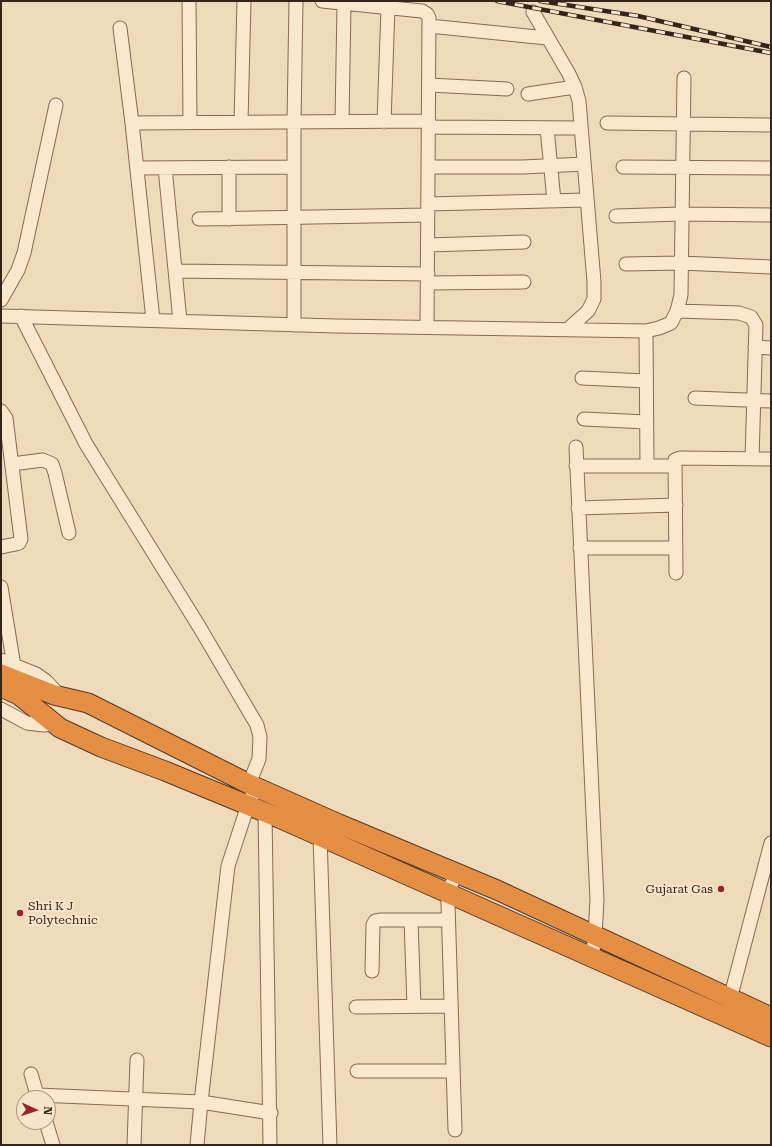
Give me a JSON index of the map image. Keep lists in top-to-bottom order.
{
  "places": ["Gujarat Gas", "Shri K J Polytechnic"],
  "north": "right"
}
